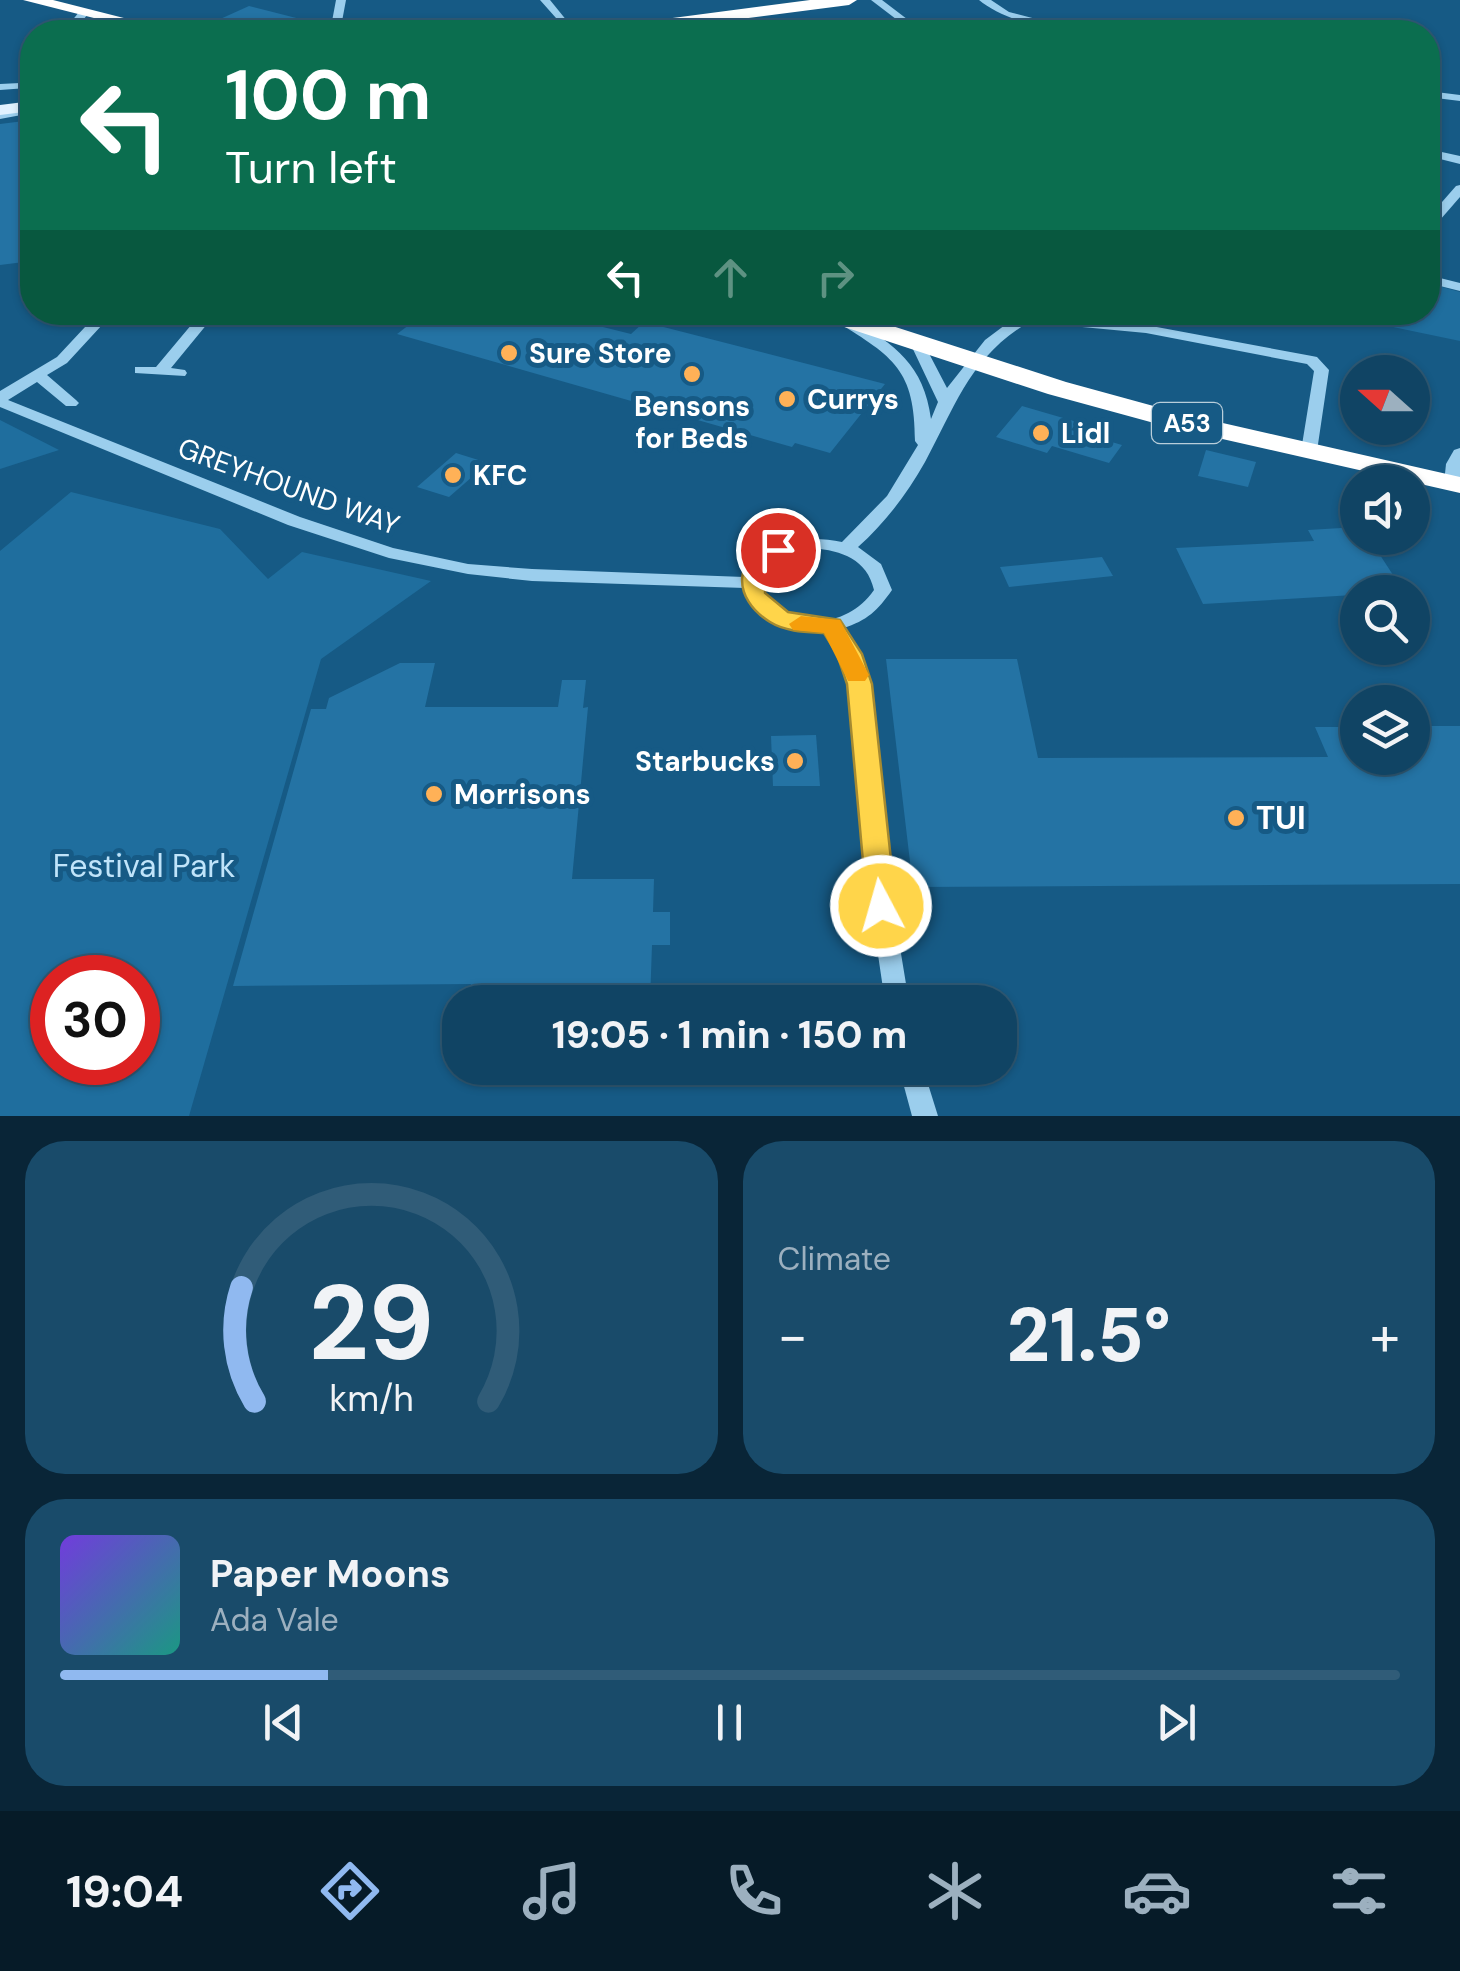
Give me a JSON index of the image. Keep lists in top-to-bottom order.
{
  "streets": {
    "highway": ["A53"],
    "street": ["GREYHOUND WAY"]
  },
  "parks": ["Festival Park"],
  "places": [
    "Sure Store",
    "Bensons for Beds",
    "Currys",
    "Lidl",
    "KFC",
    "Starbucks",
    "Morrisons",
    "TUI"
  ],
  "north": "left",
  "page": {
    "turn": ["100 m", "Turn left"],
    "limit": "30",
    "trip": "19:05 · 1 min · 150 m",
    "tile": "Climate",
    "heat": ["−", "21.5°", "+"],
    "song": ["Paper Moons", "Ada Vale"],
    "tabs": "19:04",
    "gauge": ["29", "km/h"]
  }
}
